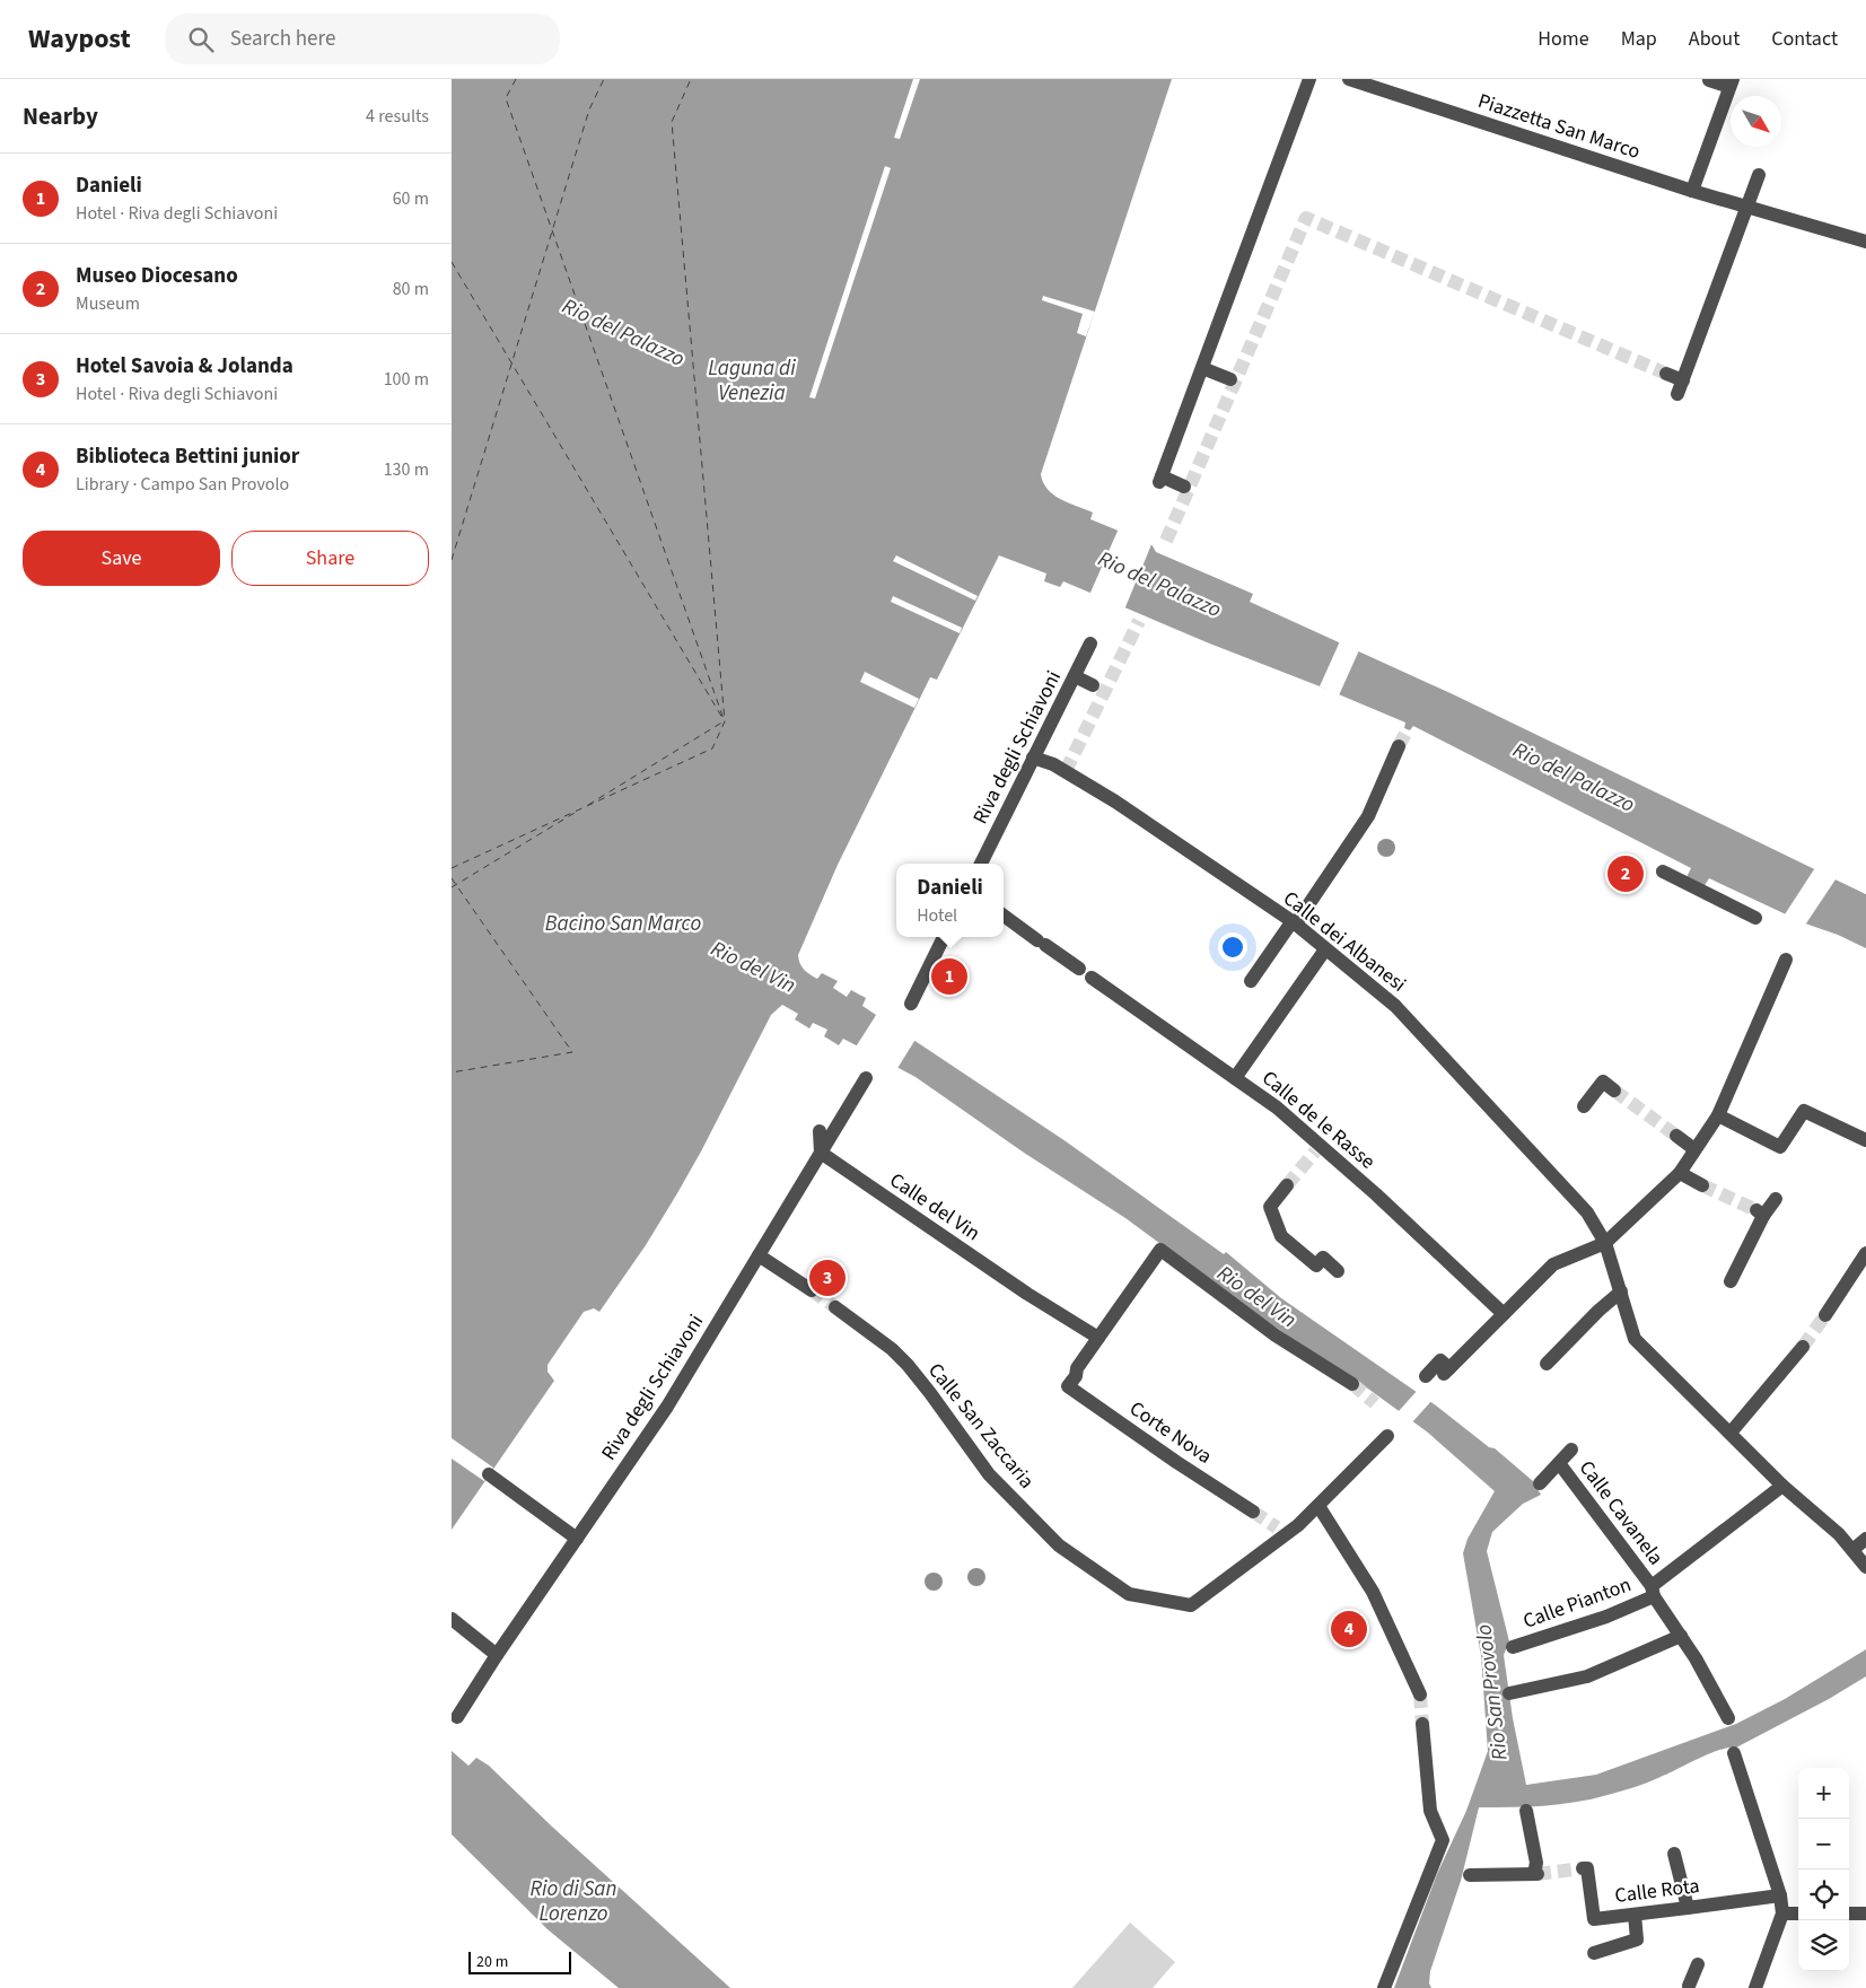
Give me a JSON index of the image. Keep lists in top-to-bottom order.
{
  "streets": {
    "street": [
      "Piazzetta San Marco",
      "Riva degli Schiavoni",
      "Calle dei Albanesi",
      "Calle de le Rasse",
      "Calle del Vin",
      "Calle San Zaccaria",
      "Corte Nova",
      "Calle Cavanela",
      "Calle Pianton",
      "Calle Rota"
    ]
  },
  "crossings": [
    ["Riva degli Schiavoni", "Calle dei Albanesi"],
    ["Riva degli Schiavoni", "Calle del Vin"],
    ["Calle del Vin", "Corte Nova"],
    ["Calle Cavanela", "Calle Pianton"]
  ],
  "water": [
    "Rio del Palazzo",
    "Laguna di Venezia",
    "Bacino San Marco",
    "Rio del Vin",
    "Rio San Provolo",
    "Rio di San Lorenzo"
  ],
  "scale_bar": "20 m",
  "north": "bottom right",
  "page": {
    "header": "Waypost",
    "search": "Search here",
    "nav": [
      "Home",
      "Map",
      "About",
      "Contact"
    ],
    "heading": ["Nearby", "4 results"],
    "list": [
      {
        "mark": "1",
        "name": "Danieli",
        "note": "Hotel · Riva degli Schiavoni",
        "value": "60 m"
      },
      {
        "mark": "2",
        "name": "Museo Diocesano",
        "note": "Museum",
        "value": "80 m"
      },
      {
        "mark": "3",
        "name": "Hotel Savoia & Jolanda",
        "note": "Hotel · Riva degli Schiavoni",
        "value": "100 m"
      },
      {
        "mark": "4",
        "name": "Biblioteca Bettini junior",
        "note": "Library · Campo San Provolo",
        "value": "130 m"
      }
    ],
    "buttons": ["Save", "Share"],
    "pins": [
      "2",
      "1",
      "3",
      "4"
    ],
    "popup": ["Danieli", "Hotel"],
    "map_buttons": ["+", "−"],
    "scale": "20 m"
  }
}
